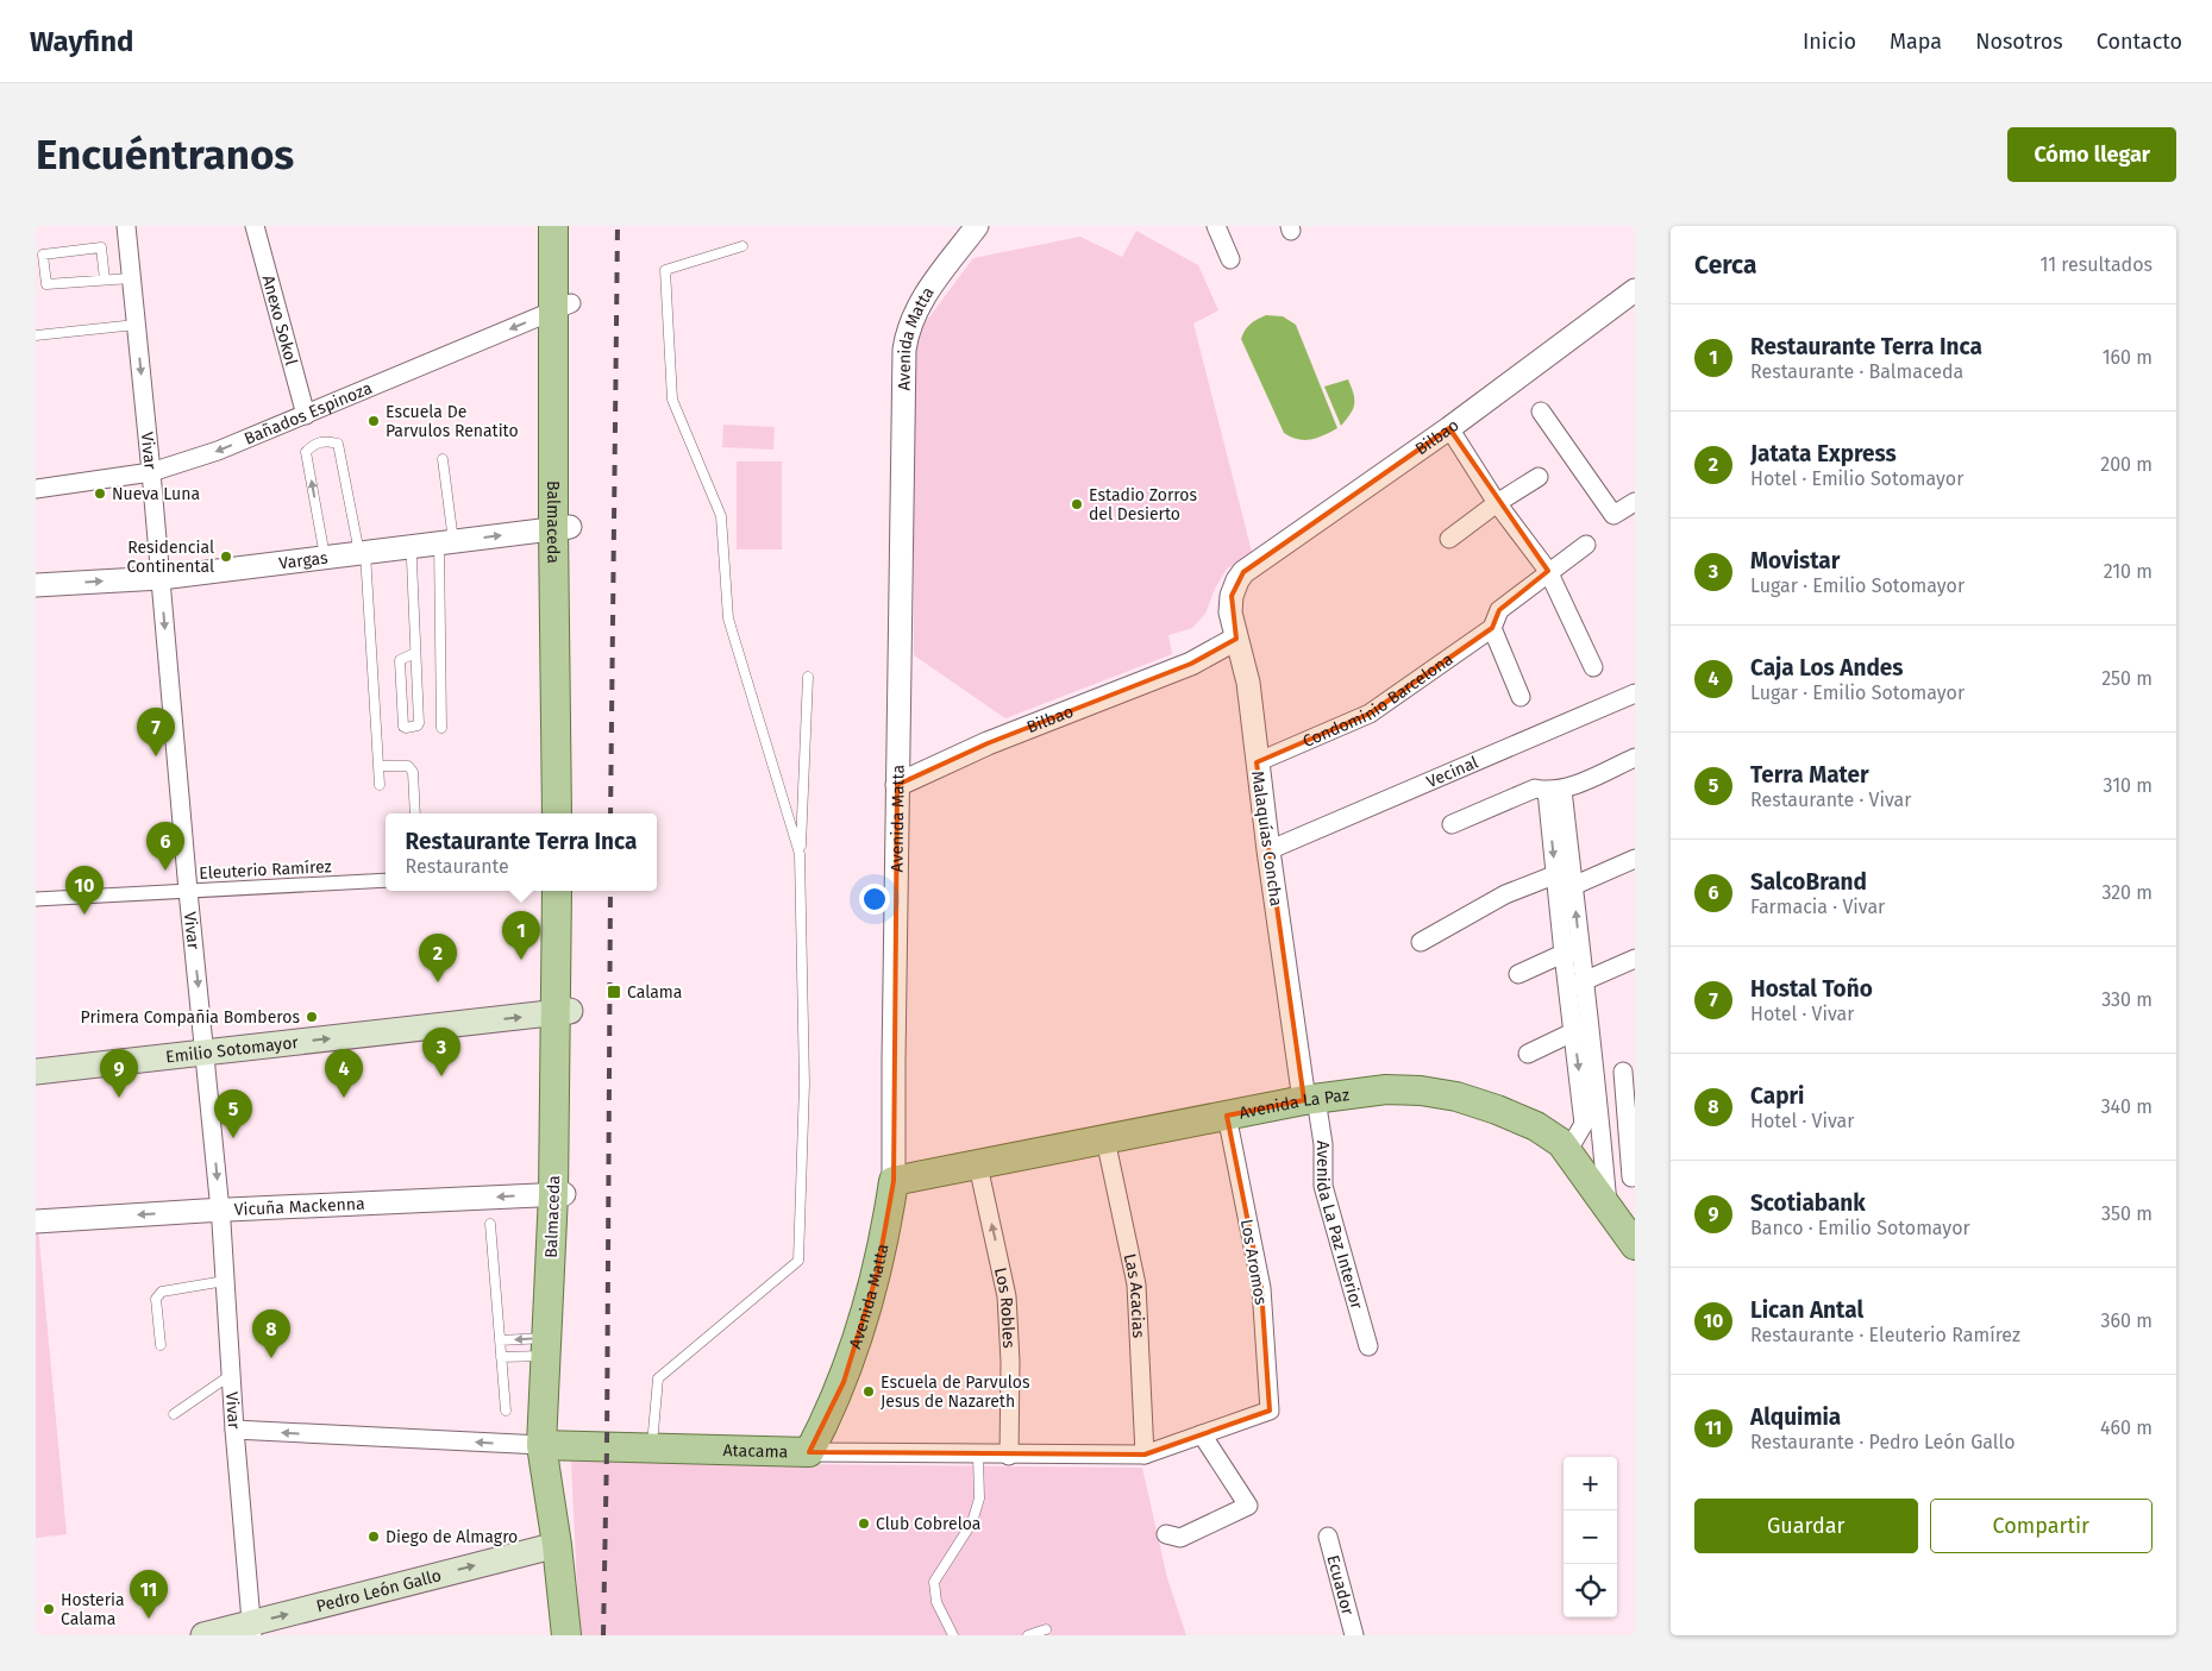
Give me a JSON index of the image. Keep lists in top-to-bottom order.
{
  "streets": {
    "main road": [
      "Avenida Matta",
      "Balmaceda",
      "Emilio Sotomayor",
      "Avenida La Paz",
      "Atacama",
      "Pedro León Gallo"
    ],
    "street": [
      "Anexo Sokol",
      "Bañados Espinoza",
      "Bilbao",
      "Vivar",
      "Vargas",
      "Condominio Barcelona",
      "Vecinal",
      "Malaquías Concha",
      "Eleuterio Ramírez",
      "Vicuña Mackenna",
      "Avenida La Paz Interior",
      "Los Aromos",
      "Las Acacias",
      "Los Robles",
      "Ecuador"
    ]
  },
  "crossings": [
    ["Anexo Sokol", "Bañados Espinoza"],
    ["Avenida Matta", "Bilbao"],
    ["Avenida Matta", "Avenida La Paz"],
    ["Avenida Matta", "Atacama"],
    ["Bañados Espinoza", "Vivar"],
    ["Bañados Espinoza", "Balmaceda"],
    ["Bilbao", "Malaquías Concha"],
    ["Vivar", "Vargas"],
    ["Vivar", "Eleuterio Ramírez"],
    ["Vivar", "Emilio Sotomayor"],
    ["Vivar", "Vicuña Mackenna"],
    ["Vivar", "Atacama"],
    ["Vivar", "Pedro León Gallo"],
    ["Balmaceda", "Vargas"],
    ["Balmaceda", "Emilio Sotomayor"],
    ["Balmaceda", "Vicuña Mackenna"],
    ["Balmaceda", "Atacama"],
    ["Balmaceda", "Pedro León Gallo"],
    ["Condominio Barcelona", "Malaquías Concha"],
    ["Vecinal", "Malaquías Concha"],
    ["Malaquías Concha", "Avenida La Paz"],
    ["Malaquías Concha", "Avenida La Paz Interior"],
    ["Avenida La Paz", "Avenida La Paz Interior"],
    ["Avenida La Paz", "Los Aromos"],
    ["Avenida La Paz", "Las Acacias"],
    ["Avenida La Paz", "Los Robles"],
    ["Los Aromos", "Atacama"],
    ["Las Acacias", "Atacama"],
    ["Los Robles", "Atacama"]
  ],
  "one_way": [
    "Bañados Espinoza",
    "Vivar",
    "Vargas",
    "Emilio Sotomayor",
    "Vicuña Mackenna",
    "Los Robles",
    "Pedro León Gallo"
  ],
  "places": {
    "other": [
      "Escuela De Parvulos Renatito",
      "Nueva Luna",
      "Estadio Zorros del Desierto",
      "Residencial Continental",
      "Primera Compañia Bomberos",
      "Escuela de Parvulos Jesus de Nazareth",
      "Club Cobreloa",
      "Diego de Almagro",
      "Hosteria Calama"
    ],
    "transit": ["Calama"]
  },
  "page": {
    "header": "Wayfind",
    "nav": [
      "Inicio",
      "Mapa",
      "Nosotros",
      "Contacto"
    ],
    "buttons": [
      "Cómo llegar",
      ["Guardar", "Compartir"]
    ],
    "title": "Encuéntranos",
    "heading": ["Cerca", "11 resultados"],
    "list": [
      {
        "mark": "1",
        "name": "Restaurante Terra Inca",
        "note": "Restaurante · Balmaceda",
        "value": "160 m"
      },
      {
        "mark": "2",
        "name": "Jatata Express",
        "note": "Hotel · Emilio Sotomayor",
        "value": "200 m"
      },
      {
        "mark": "3",
        "name": "Movistar",
        "note": "Lugar · Emilio Sotomayor",
        "value": "210 m"
      },
      {
        "mark": "4",
        "name": "Caja Los Andes",
        "note": "Lugar · Emilio Sotomayor",
        "value": "250 m"
      },
      {
        "mark": "5",
        "name": "Terra Mater",
        "note": "Restaurante · Vivar",
        "value": "310 m"
      },
      {
        "mark": "6",
        "name": "SalcoBrand",
        "note": "Farmacia · Vivar",
        "value": "320 m"
      },
      {
        "mark": "7",
        "name": "Hostal Toño",
        "note": "Hotel · Vivar",
        "value": "330 m"
      },
      {
        "mark": "8",
        "name": "Capri",
        "note": "Hotel · Vivar",
        "value": "340 m"
      },
      {
        "mark": "9",
        "name": "Scotiabank",
        "note": "Banco · Emilio Sotomayor",
        "value": "350 m"
      },
      {
        "mark": "10",
        "name": "Lican Antal",
        "note": "Restaurante · Eleuterio Ramírez",
        "value": "360 m"
      },
      {
        "mark": "11",
        "name": "Alquimia",
        "note": "Restaurante · Pedro León Gallo",
        "value": "460 m"
      }
    ],
    "pins": [
      "7",
      "6",
      "10",
      "1",
      "2",
      "3",
      "4",
      "9",
      "5",
      "8",
      "11"
    ],
    "popup": ["Restaurante Terra Inca", "Restaurante"],
    "map_buttons": ["+", "−"]
  }
}
